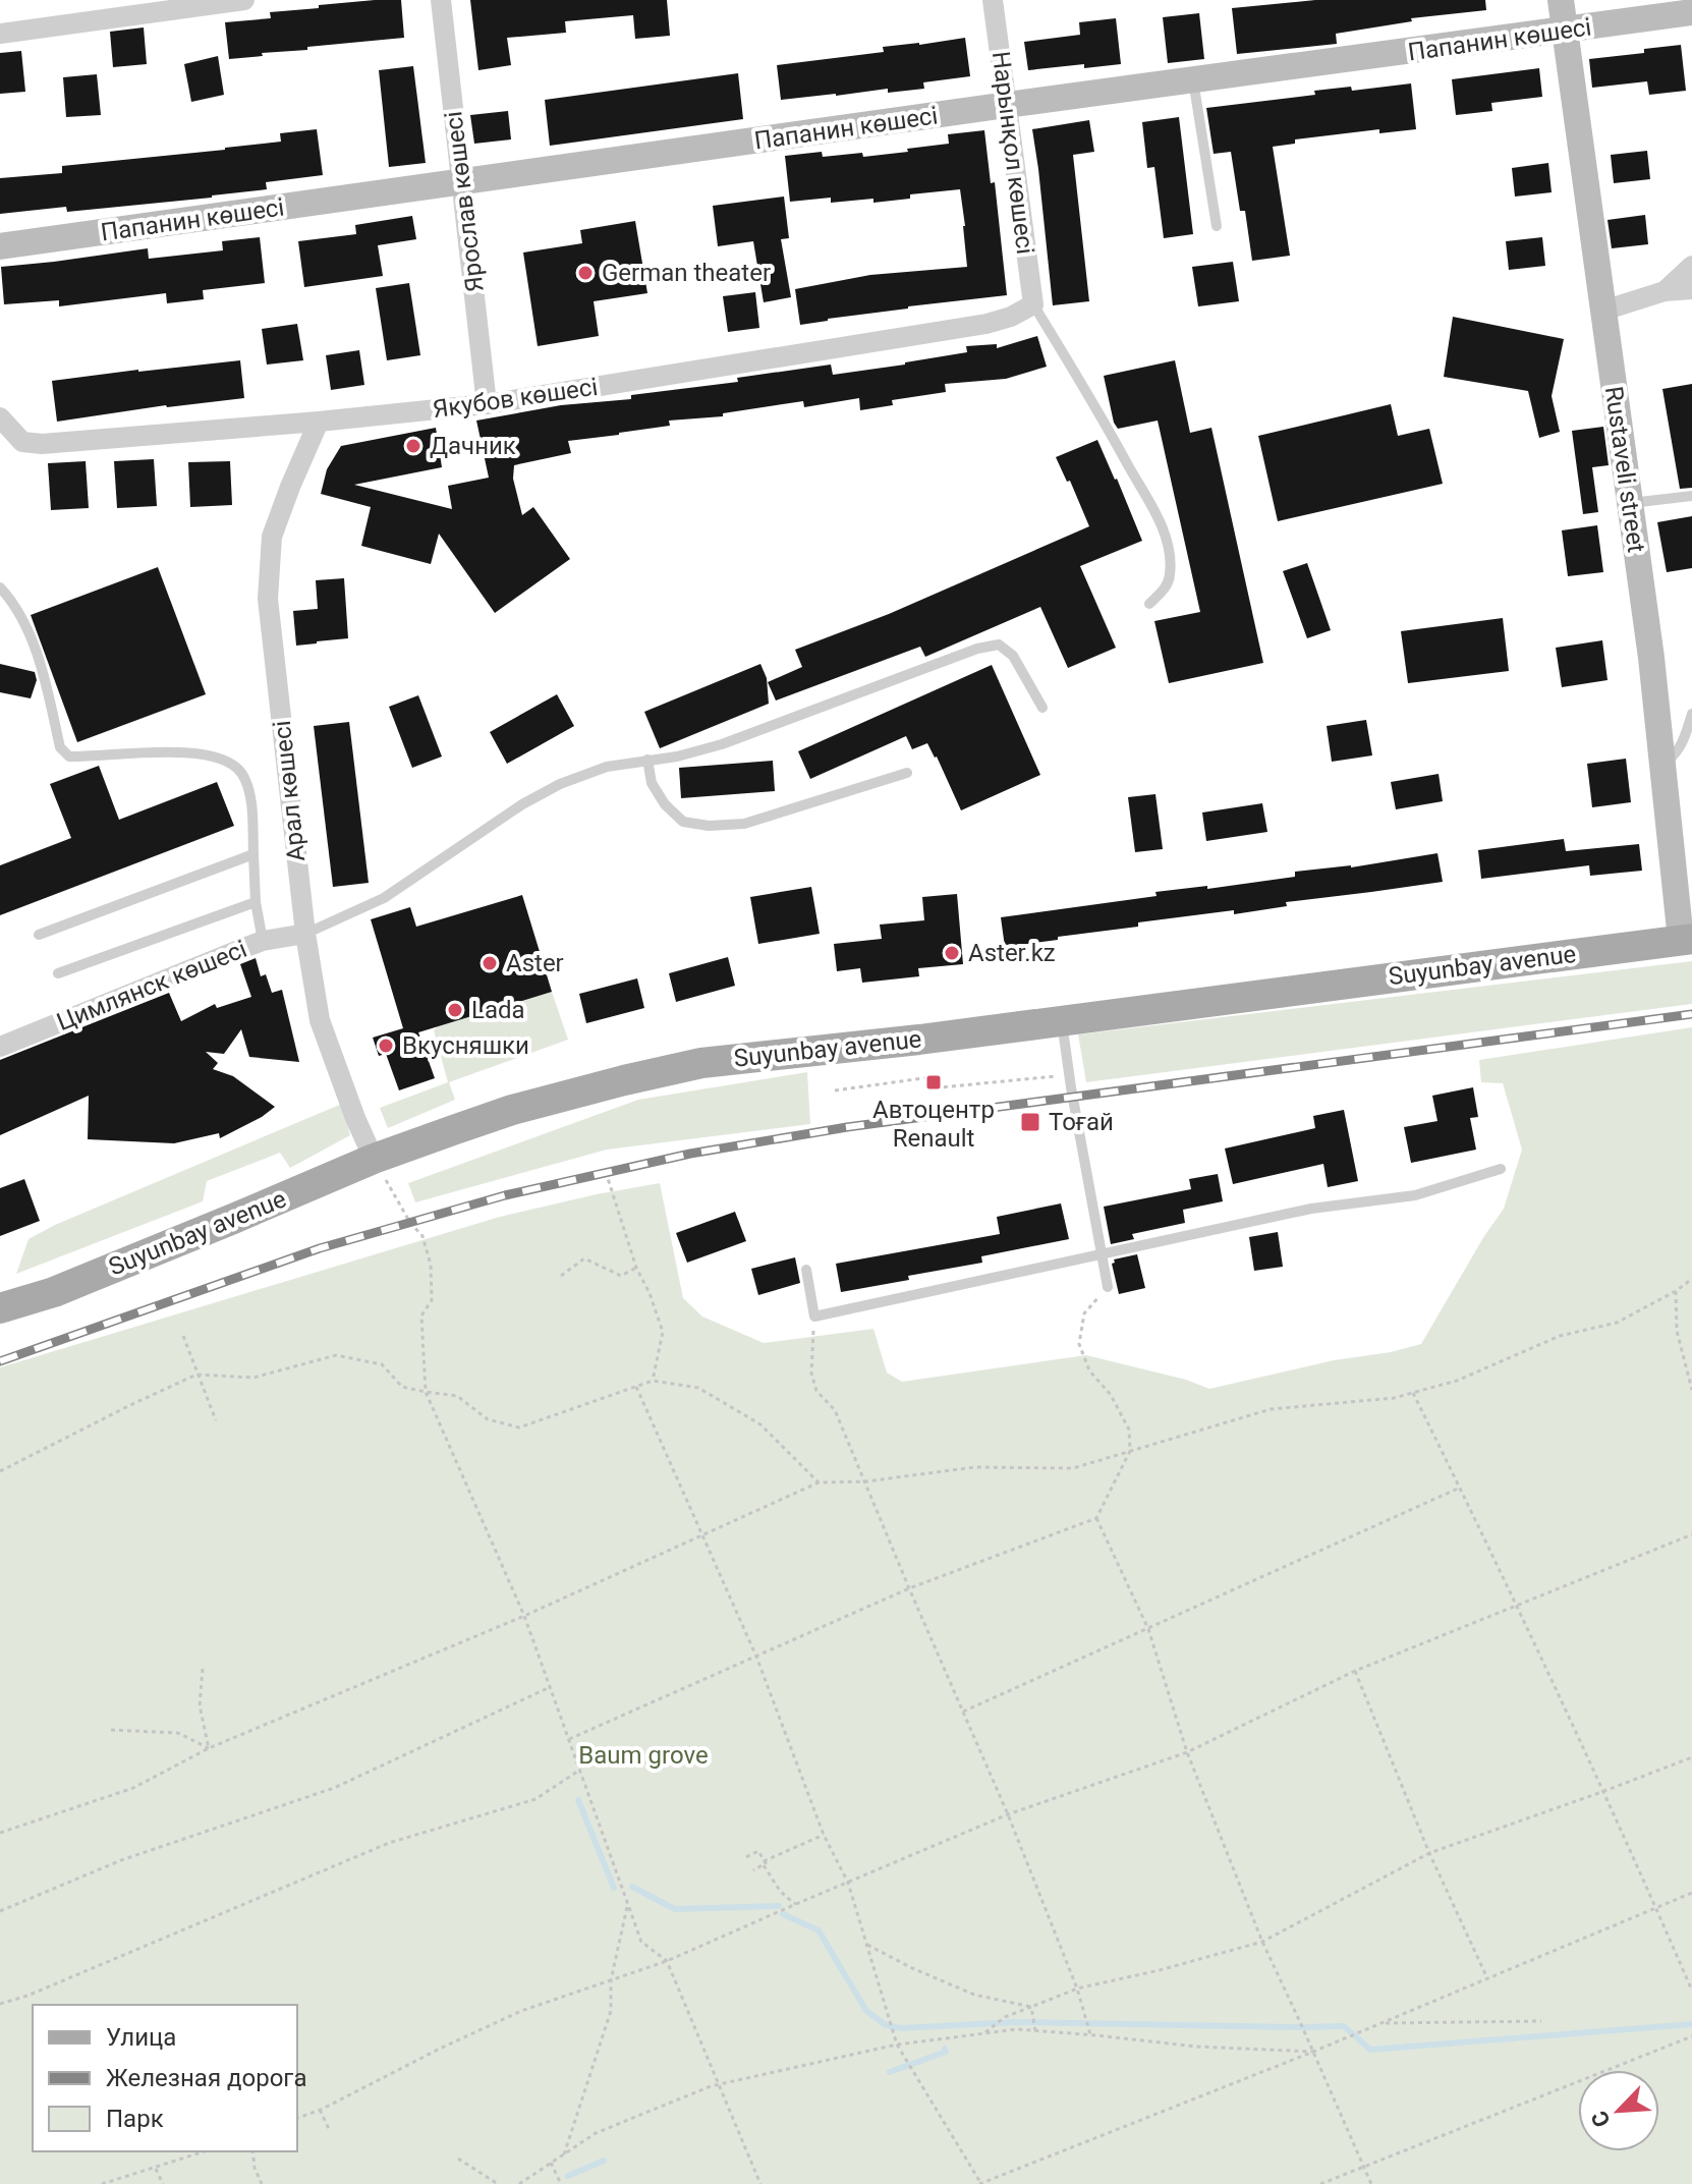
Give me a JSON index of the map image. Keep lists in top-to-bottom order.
{
  "streets": {
    "main road": ["Папанин көшесі", "Rustaveli street", "Suyunbay avenue"],
    "street": [
      "Нарынқол көшесі",
      "Ярослав көшесі",
      "Якубов көшесі",
      "Арал көшесі",
      "Цимлянск көшесі"
    ]
  },
  "crossings": [
    ["Папанин көшесі", "Нарынқол көшесі"],
    ["Папанин көшесі", "Ярослав көшесі"],
    ["Папанин көшесі", "Rustaveli street"],
    ["Нарынқол көшесі", "Якубов көшесі"],
    ["Ярослав көшесі", "Якубов көшесі"],
    ["Якубов көшесі", "Арал көшесі"],
    ["Rustaveli street", "Suyunbay avenue"],
    ["Арал көшесі", "Suyunbay avenue"],
    ["Арал көшесі", "Цимлянск көшесі"]
  ],
  "parks": ["Baum grove"],
  "places": {
    "other": [
      "German theater",
      "Дачник",
      "Aster.kz",
      "Aster",
      "Lada",
      "Вкусняшки"
    ],
    "transit": ["Автоцентр Renault", "Тоғай"]
  },
  "legend": ["Улица", "Железная дорога", "Парк"],
  "north": "bottom left"
}
